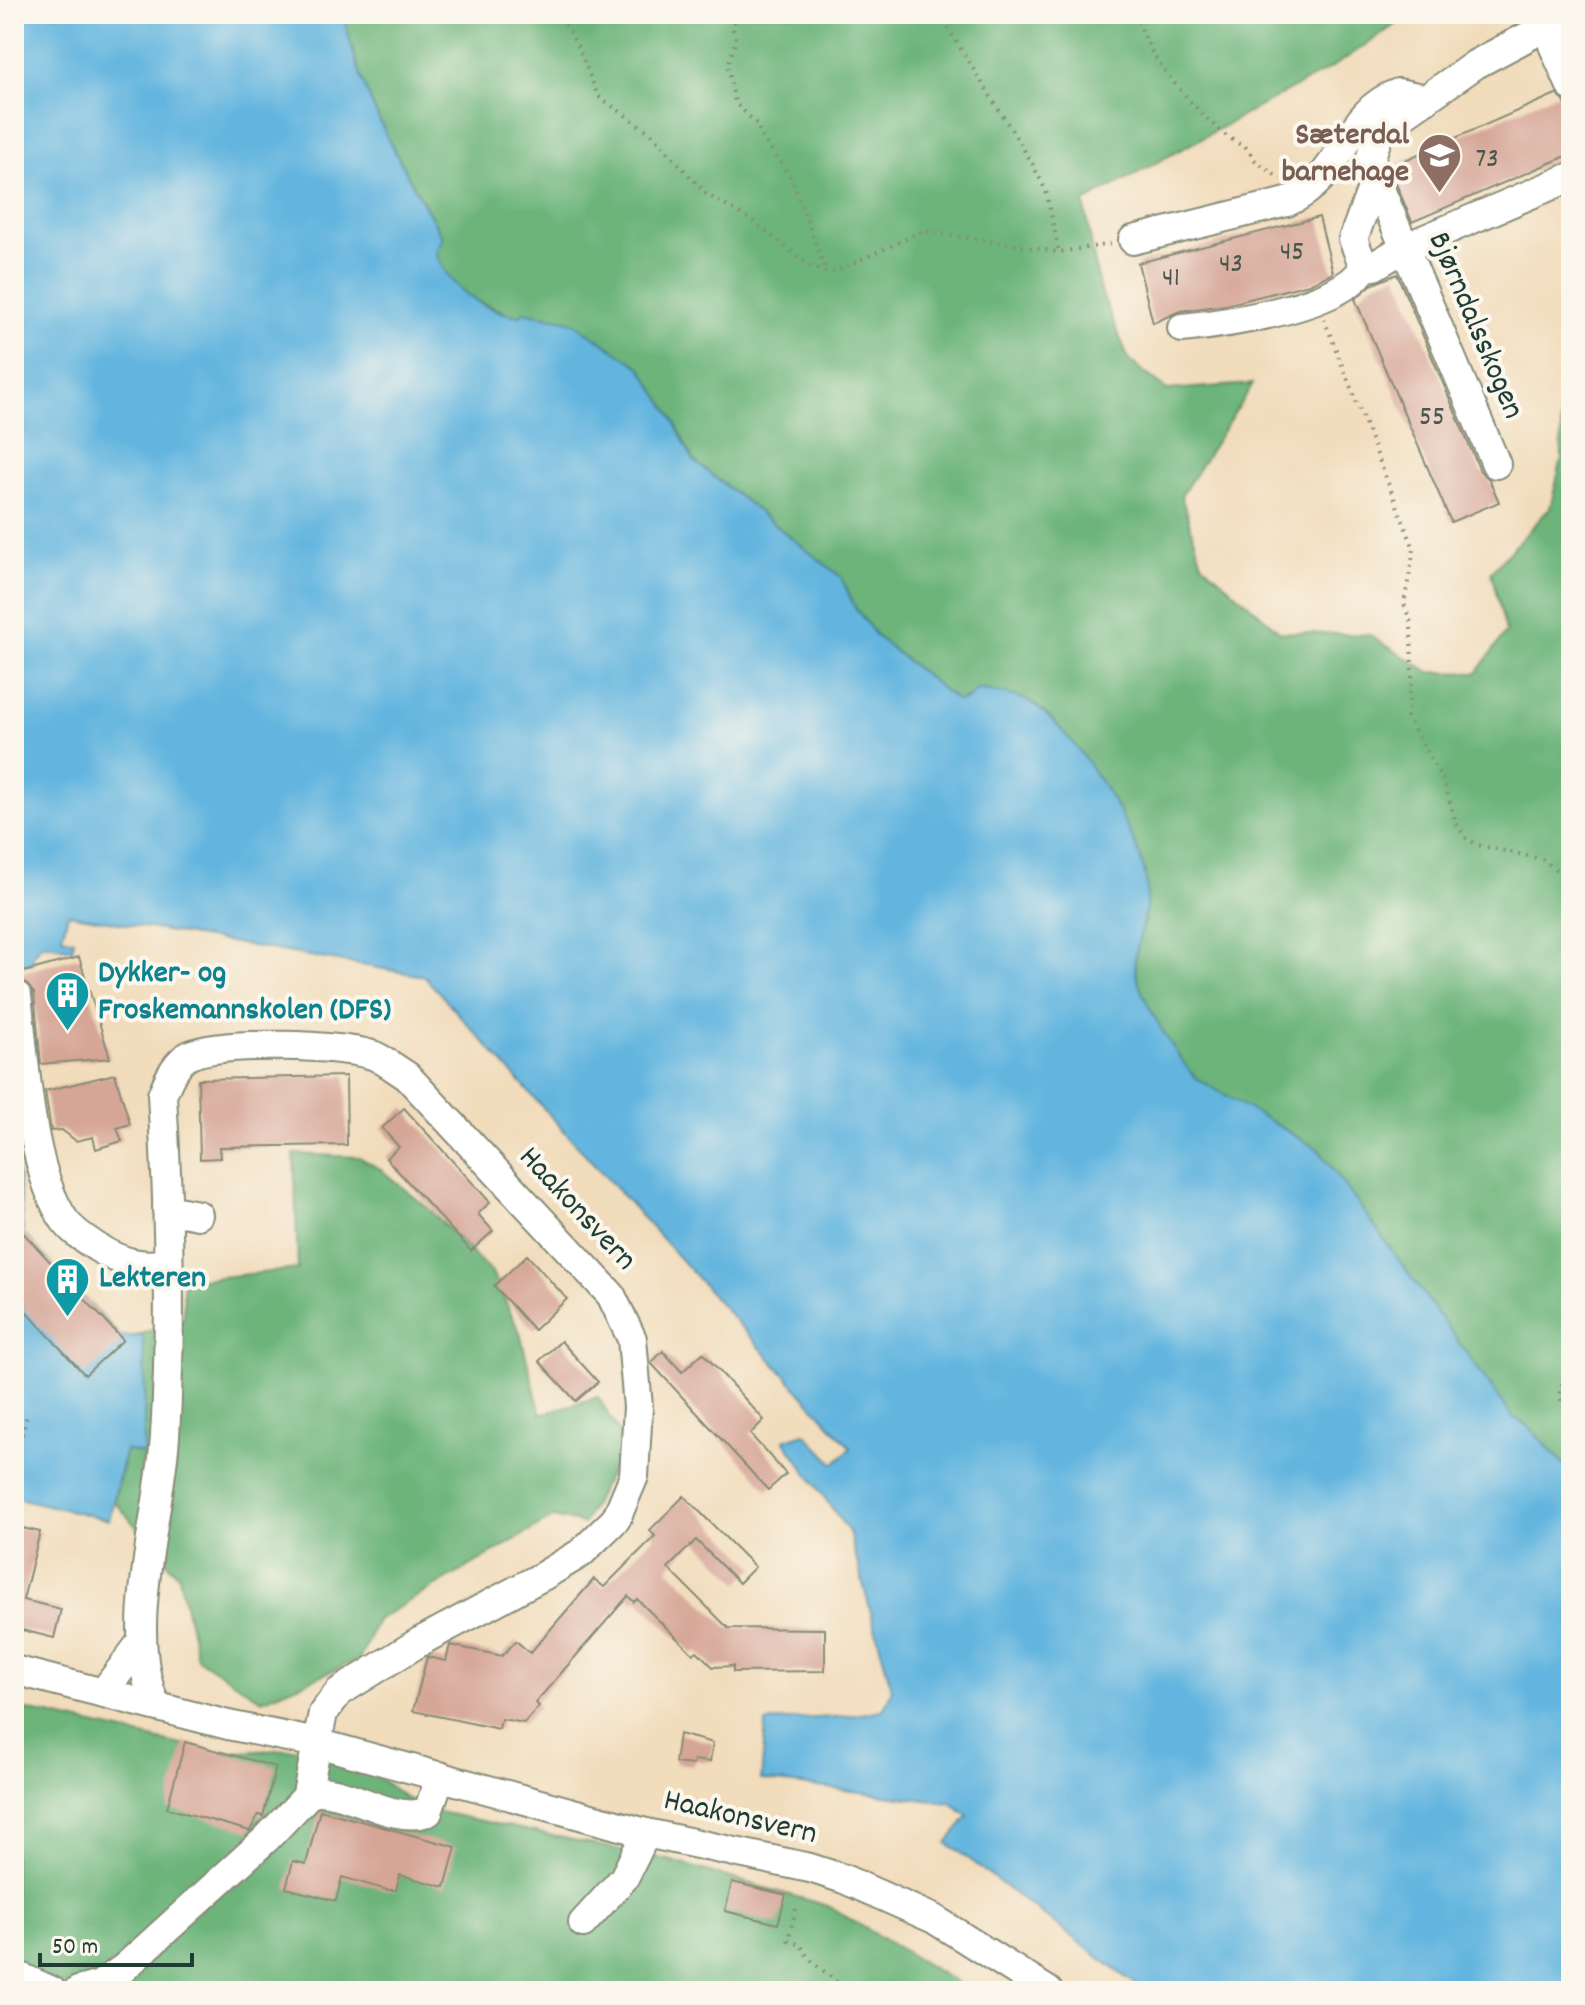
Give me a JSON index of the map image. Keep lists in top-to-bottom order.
{
  "streets": {
    "street": ["Bjørndalsskogen", "Haakonsvern"]
  },
  "places": {
    "school or university": ["Sæterdal barnehage"],
    "building": ["Dykker- og Froskemannskolen (DFS)", "Lekteren"]
  },
  "house_numbers": [
    "73",
    "45",
    "43",
    "41",
    "55"
  ],
  "scale_bar": "50 m"
}
